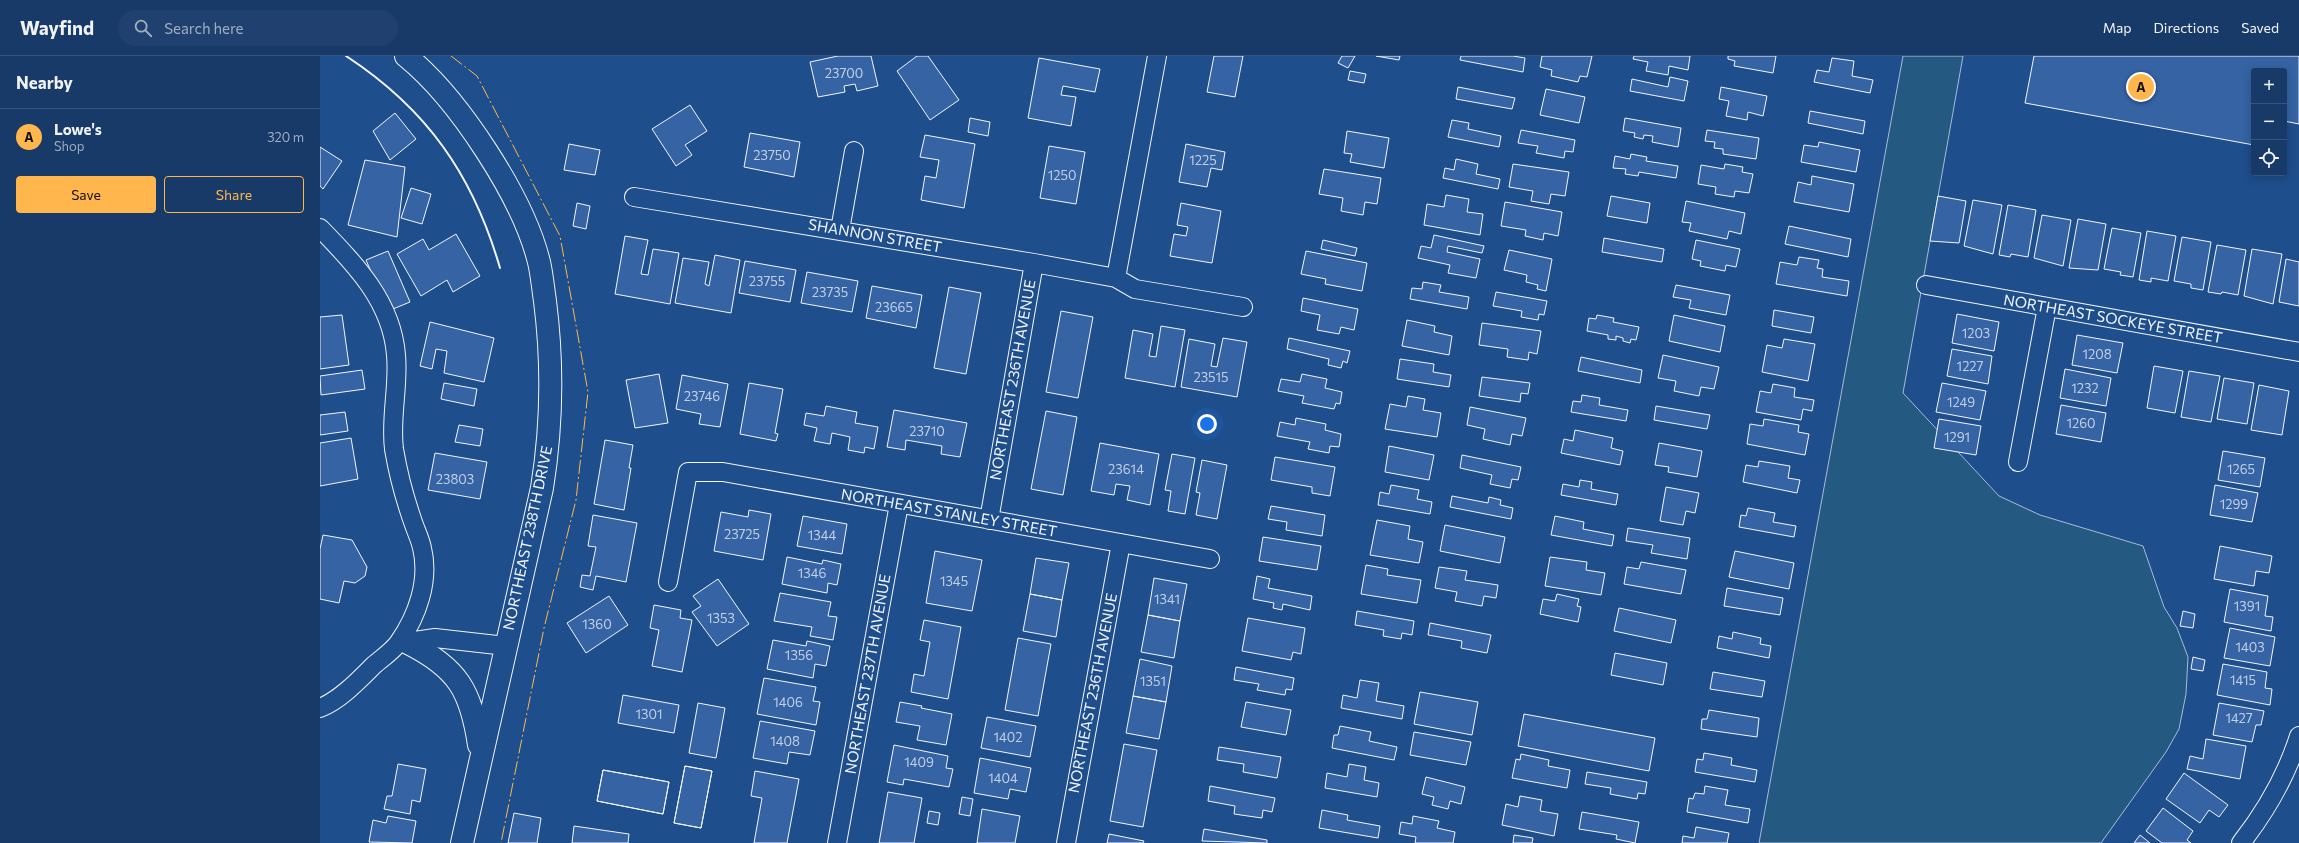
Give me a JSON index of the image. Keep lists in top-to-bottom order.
{
  "streets": {
    "highway": ["NORTHEAST 238TH DRIVE"],
    "street": [
      "SHANNON STREET",
      "NORTHEAST SOCKEYE STREET",
      "NORTHEAST 236TH AVENUE",
      "NORTHEAST STANLEY STREET",
      "NORTHEAST 237TH AVENUE"
    ]
  },
  "crossings": [
    ["SHANNON STREET", "NORTHEAST 236TH AVENUE"],
    ["NORTHEAST 236TH AVENUE", "NORTHEAST STANLEY STREET"],
    ["NORTHEAST STANLEY STREET", "NORTHEAST 237TH AVENUE"]
  ],
  "house_numbers": [
    "23700",
    "23750",
    "1225",
    "1250",
    "23755",
    "23735",
    "23665",
    "1203",
    "1208",
    "1227",
    "23515",
    "1232",
    "23746",
    "1249",
    "1260",
    "23710",
    "1291",
    "23614",
    "1265",
    "23803",
    "1299",
    "23725",
    "1344",
    "1346",
    "1345",
    "1341",
    "1391",
    "1353",
    "1360",
    "1403",
    "1356",
    "1415",
    "1351",
    "1406",
    "1301",
    "1427",
    "1402",
    "1408",
    "1409",
    "1404"
  ],
  "page": {
    "header": "Wayfind",
    "search": "Search here",
    "nav": ["Map", "Directions", "Saved"],
    "heading": "Nearby",
    "map_buttons": ["+", "−"],
    "pins": "A",
    "list": [
      {
        "mark": "A",
        "name": "Lowe's",
        "note": "Shop",
        "value": "320 m"
      }
    ],
    "buttons": ["Save", "Share"]
  }
}
